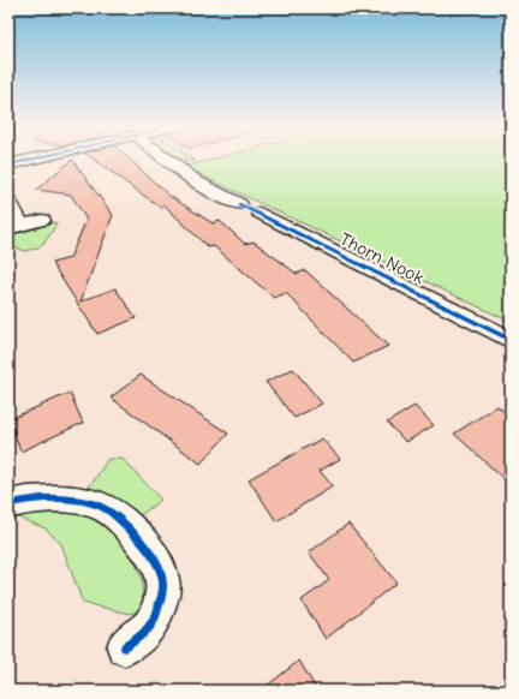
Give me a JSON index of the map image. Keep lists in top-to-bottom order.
{
  "streets": {
    "street": ["Thorn Nook"]
  }
}
